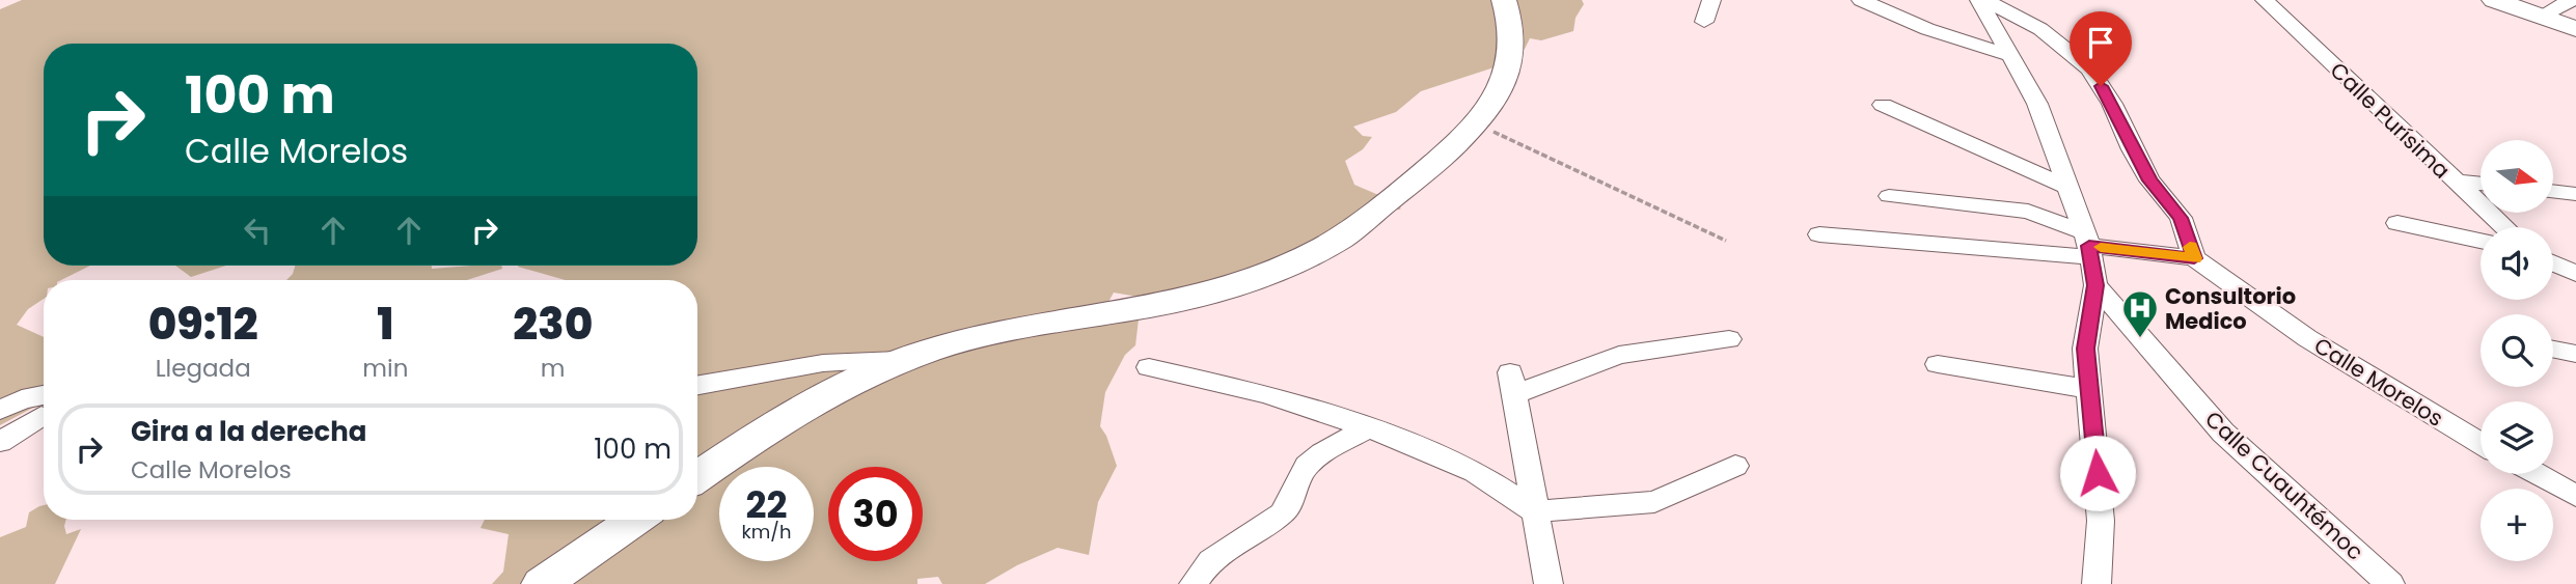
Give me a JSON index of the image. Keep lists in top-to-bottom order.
{
  "streets": {
    "street": ["Calle Purísima", "Calle Morelos", "Calle Cuauhtémoc"]
  },
  "places": {
    "hospital": ["Consultorio Medico"]
  },
  "north": "right",
  "page": {
    "turn": ["100 m", "Calle Morelos"],
    "map_buttons": "+",
    "eta": [
      "09:12",
      "Llegada",
      "1",
      "min",
      "230",
      "m"
    ],
    "list": [
      {
        "name": "Gira a la derecha",
        "note": "Calle Morelos",
        "value": "100 m"
      }
    ],
    "speed": "22 km/h",
    "limit": "30"
  }
}
